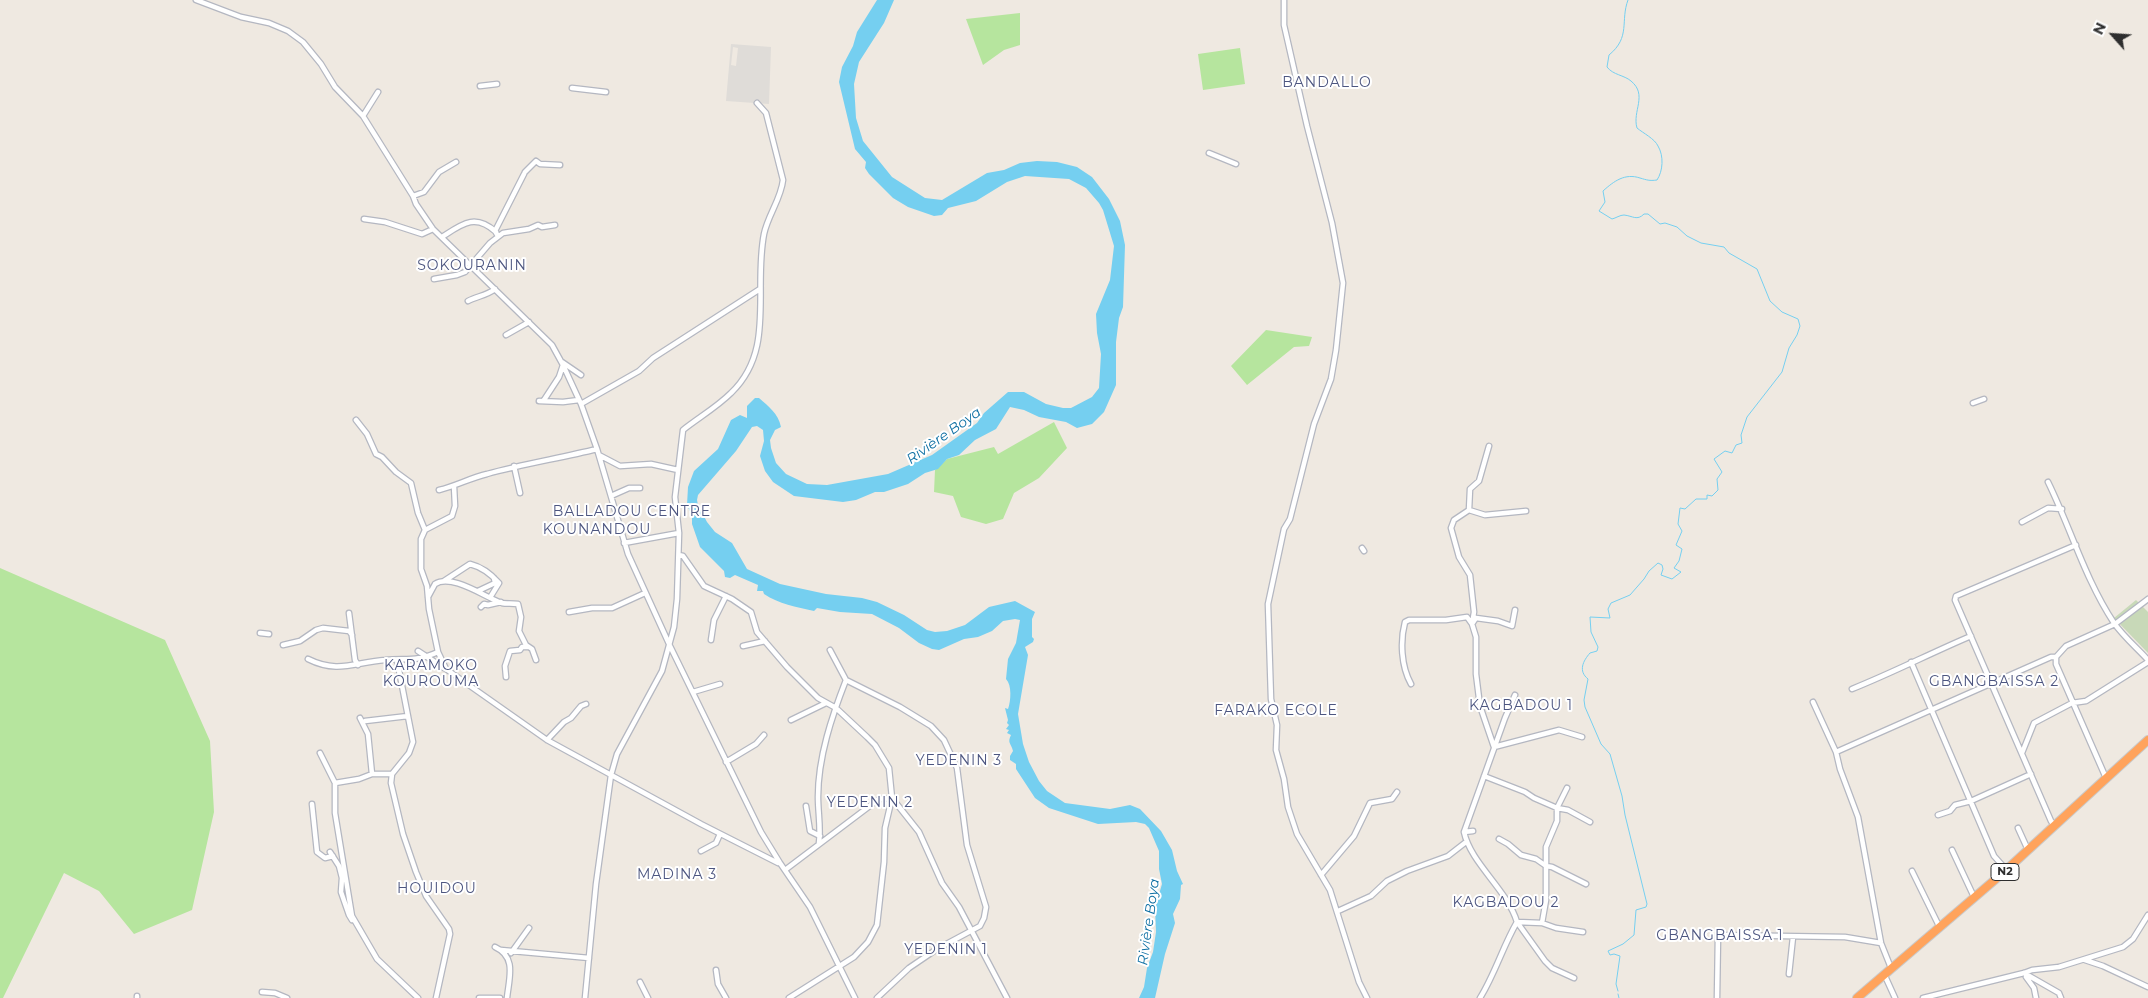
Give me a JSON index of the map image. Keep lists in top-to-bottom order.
{
  "streets": {
    "highway": ["N2"]
  },
  "districts": [
    "BANDALLO",
    "SOKOURANIN",
    "BALLADOU CENTRE",
    "KOUNANDOU",
    "KARAMOKO KOUROUMA",
    "GBANGBAISSA 2",
    "KAGBADOU 1",
    "FARAKO ECOLE",
    "YEDENIN 3",
    "YEDENIN 2",
    "MADINA 3",
    "HOUIDOU",
    "KAGBADOU 2",
    "GBANGBAISSA 1",
    "YEDENIN 1"
  ],
  "water": ["Rivière Boya"],
  "north": "top left"
}
